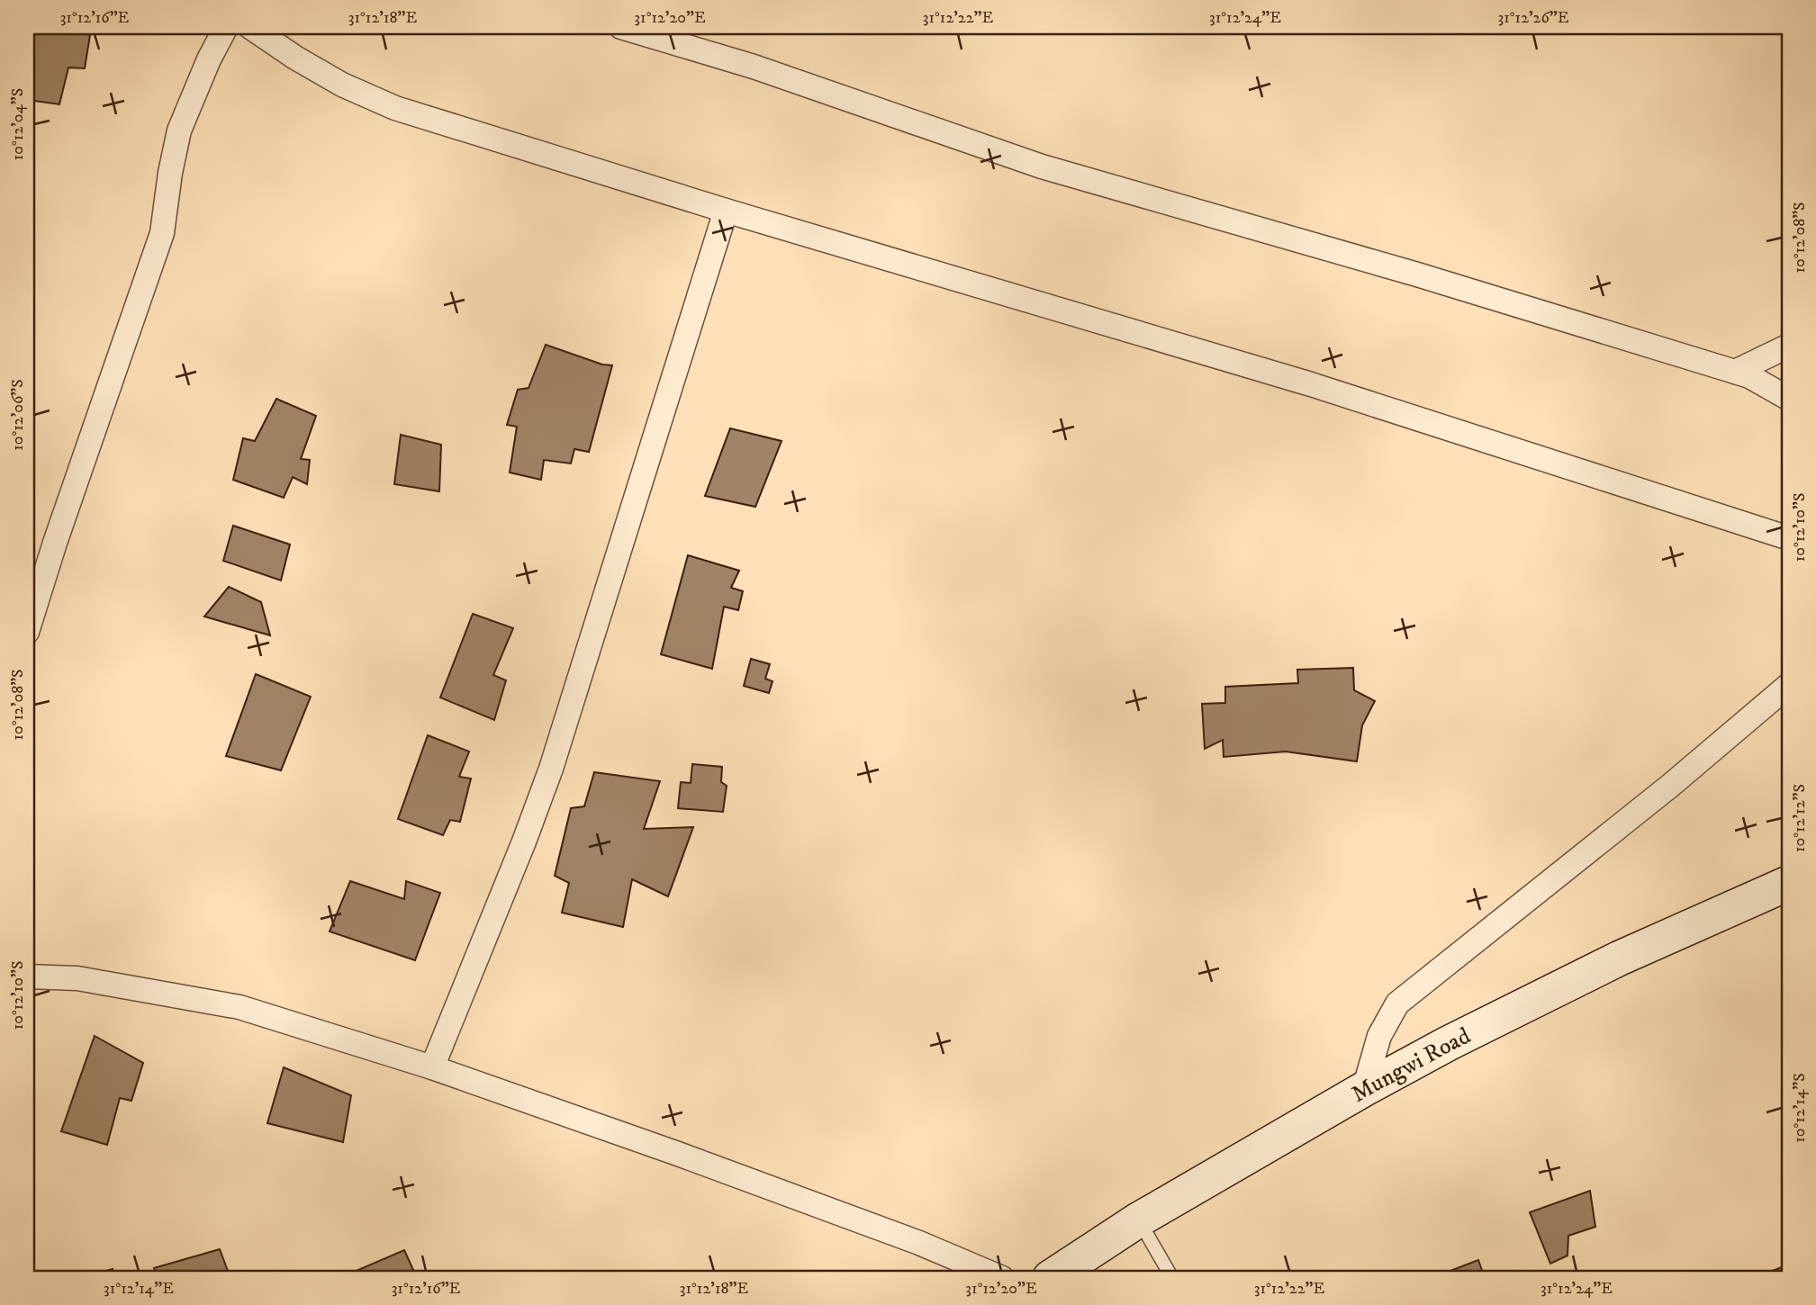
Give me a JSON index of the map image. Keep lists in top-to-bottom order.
{
  "streets": {
    "main road": ["Mungwi Road"]
  },
  "coordinates": [
    "31°12'16\"E",
    "31°12'18\"E",
    "31°12'20\"E",
    "31°12'22\"E",
    "31°12'24\"E",
    "31°12'26\"E",
    "10°12'04\"S",
    "10°12'08\"S",
    "10°12'06\"S",
    "10°12'10\"S",
    "10°12'12\"S",
    "10°12'14\"S",
    "31°12'14\"E"
  ]
}
